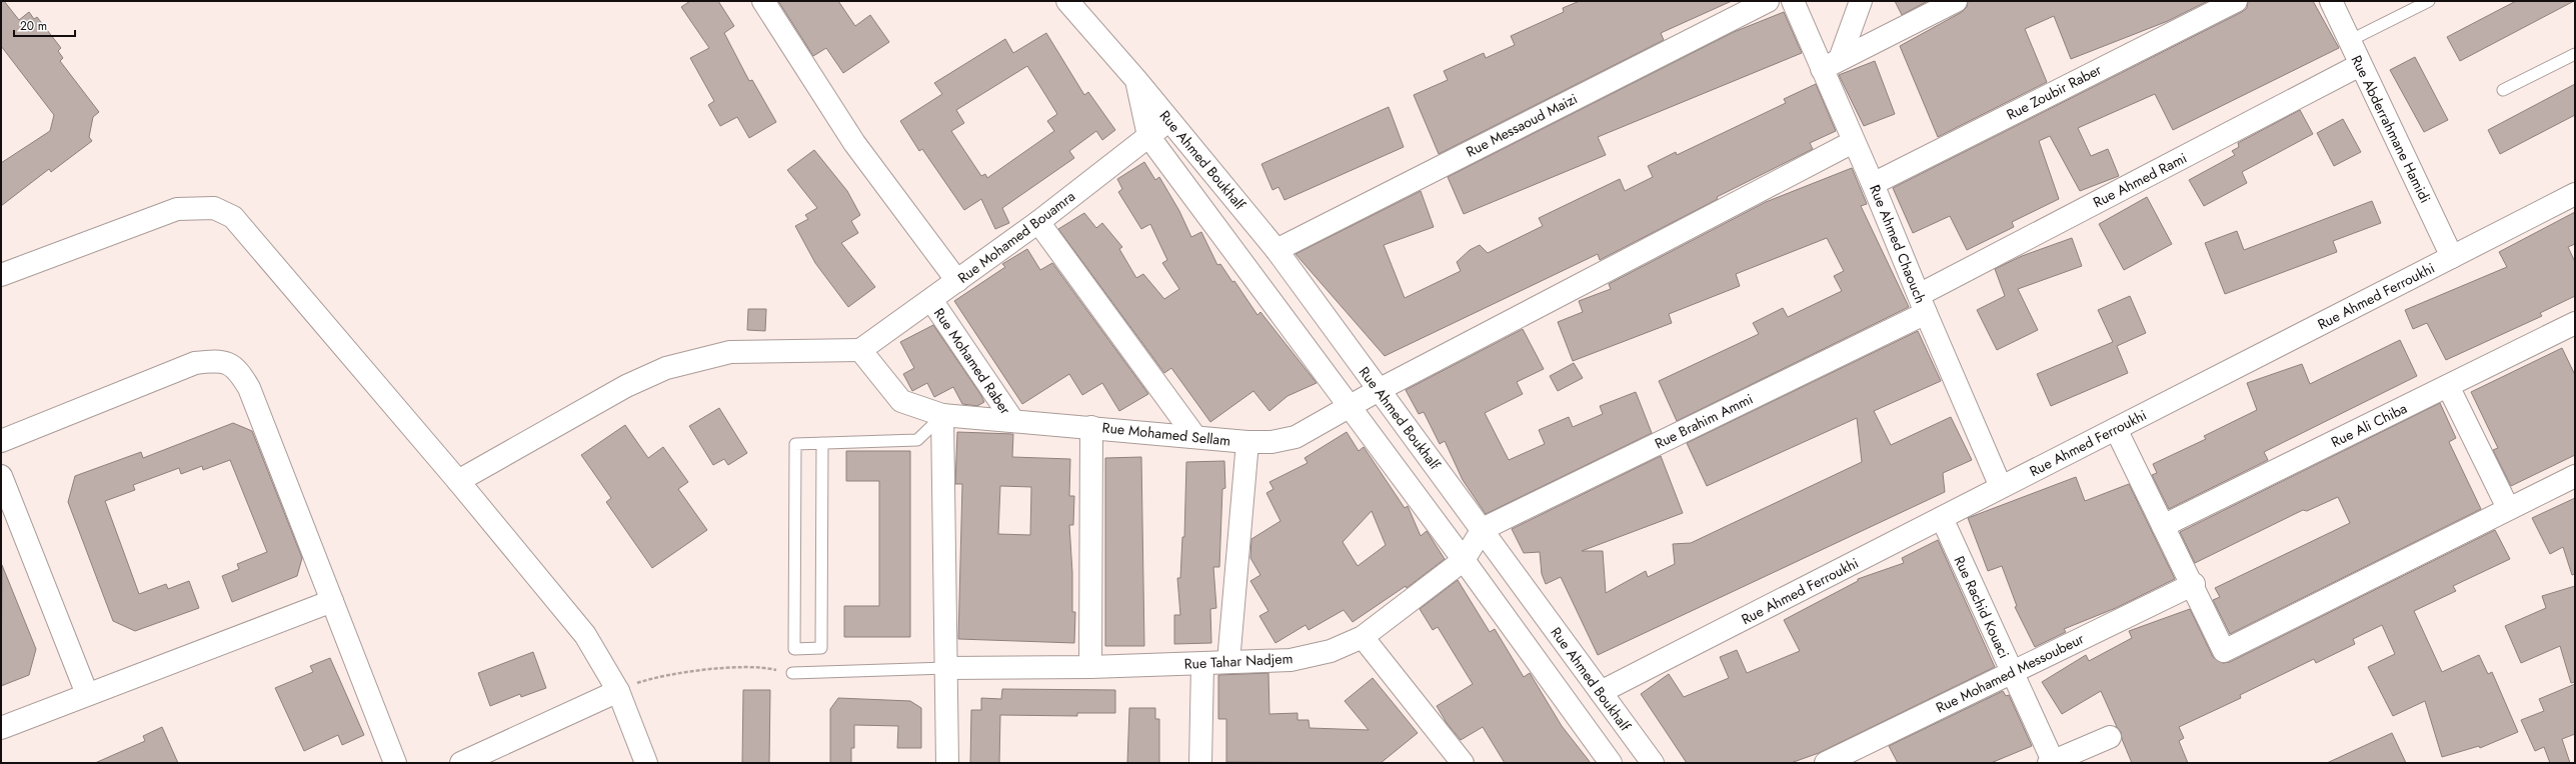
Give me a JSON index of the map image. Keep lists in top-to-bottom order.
{
  "streets": {
    "street": [
      "Rue Zoubir Raber",
      "Rue Messaoud Maizi",
      "Rue Abderrahmane Hamidi",
      "Rue Ahmed Boukhalf",
      "Rue Ahmed Rami",
      "Rue Mohamed Bouamra",
      "Rue Ahmed Chaouch",
      "Rue Ahmed Ferroukhi",
      "Rue Mohamed Raber",
      "Rue Brahim Ammi",
      "Rue Ali Chiba",
      "Rue Mohamed Sellam",
      "Rue Rachid Kouaci",
      "Rue Tahar Nadjem",
      "Rue Mohamed Messoubeur"
    ]
  },
  "crossings": [
    ["Rue Zoubir Raber", "Rue Ahmed Chaouch"],
    ["Rue Messaoud Maizi", "Rue Ahmed Boukhalf"],
    ["Rue Abderrahmane Hamidi", "Rue Ahmed Rami"],
    ["Rue Abderrahmane Hamidi", "Rue Ahmed Ferroukhi"],
    ["Rue Ahmed Boukhalf", "Rue Mohamed Bouamra"],
    ["Rue Ahmed Boukhalf", "Rue Ahmed Ferroukhi"],
    ["Rue Ahmed Boukhalf", "Rue Brahim Ammi"],
    ["Rue Ahmed Boukhalf", "Rue Mohamed Sellam"],
    ["Rue Ahmed Boukhalf", "Rue Tahar Nadjem"],
    ["Rue Ahmed Rami", "Rue Ahmed Chaouch"],
    ["Rue Ahmed Rami", "Rue Brahim Ammi"],
    ["Rue Mohamed Bouamra", "Rue Mohamed Raber"],
    ["Rue Mohamed Bouamra", "Rue Mohamed Sellam"],
    ["Rue Ahmed Chaouch", "Rue Ahmed Ferroukhi"],
    ["Rue Ahmed Chaouch", "Rue Brahim Ammi"],
    ["Rue Ahmed Chaouch", "Rue Mohamed Sellam"],
    ["Rue Ahmed Ferroukhi", "Rue Rachid Kouaci"],
    ["Rue Mohamed Raber", "Rue Mohamed Sellam"],
    ["Rue Brahim Ammi", "Rue Tahar Nadjem"],
    ["Rue Rachid Kouaci", "Rue Mohamed Messoubeur"]
  ],
  "scale_bar": "20 m"
}
